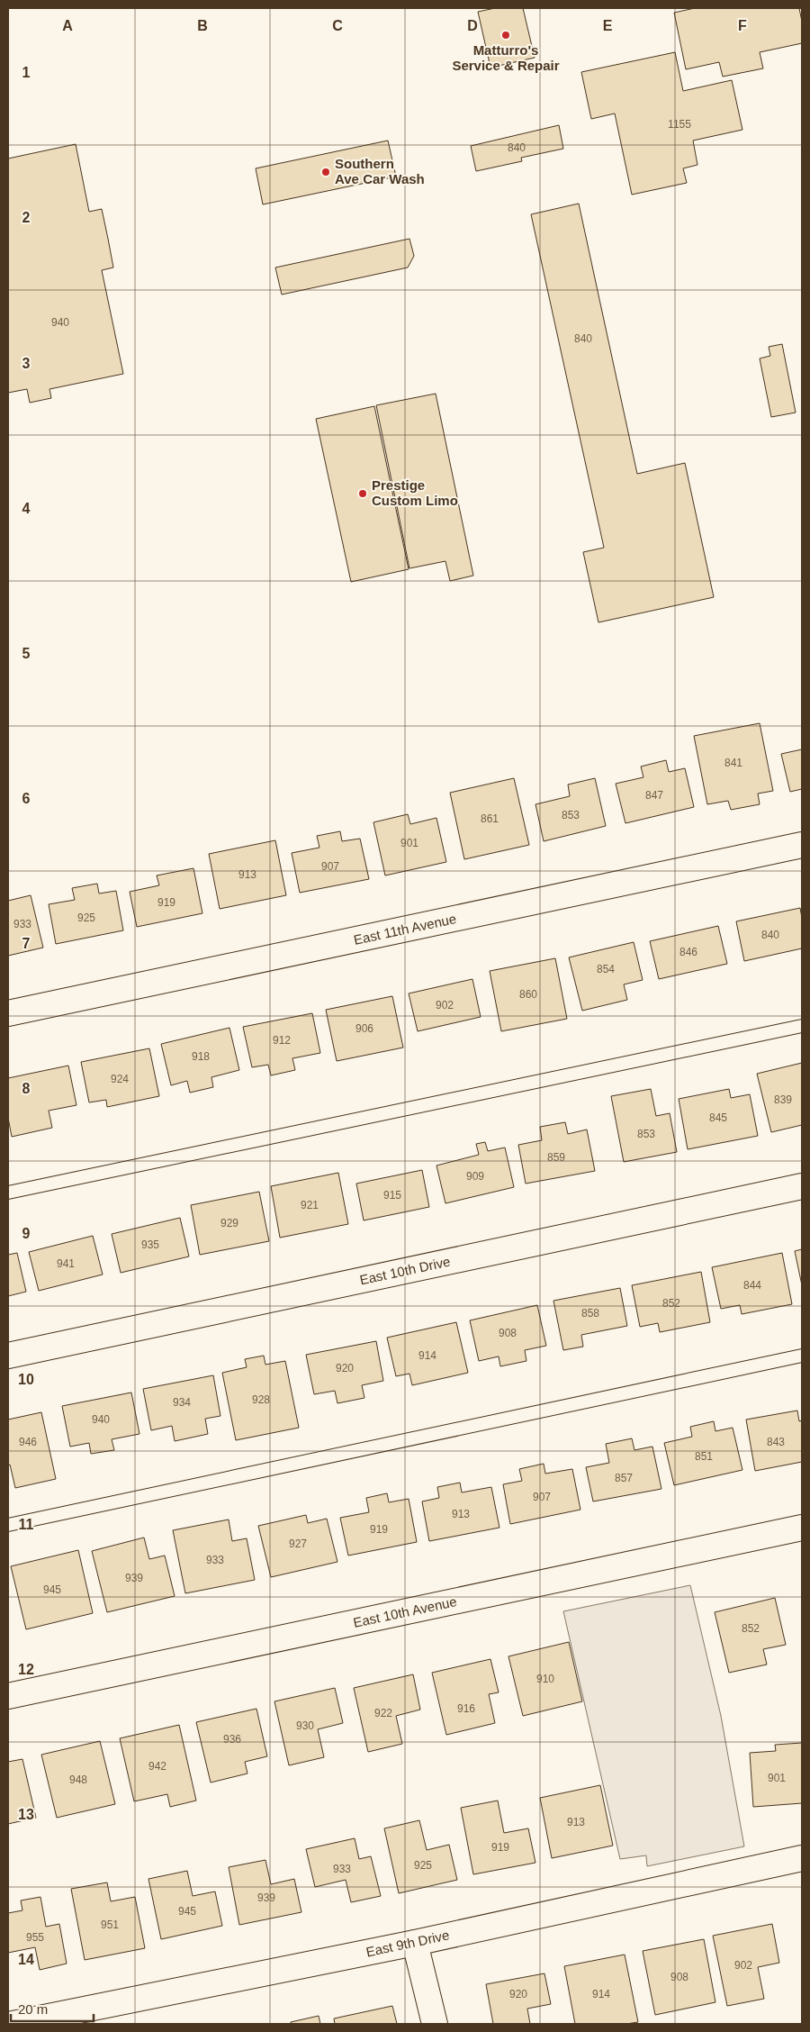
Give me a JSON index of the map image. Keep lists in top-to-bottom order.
{
  "streets": {
    "street": [
      "East 11th Avenue",
      "East 10th Drive",
      "East 10th Avenue",
      "East 9th Drive"
    ]
  },
  "places": ["Matturro's Service & Repair", "Southern Ave Car Wash", "Prestige Custom Limo"],
  "house_numbers": [
    "1155",
    "840",
    "940",
    "840",
    "841",
    "847",
    "853",
    "861",
    "901",
    "907",
    "913",
    "919",
    "925",
    "933",
    "840",
    "846",
    "854",
    "860",
    "902",
    "906",
    "912",
    "918",
    "924",
    "839",
    "845",
    "853",
    "859",
    "909",
    "915",
    "921",
    "929",
    "935",
    "941",
    "844",
    "852",
    "858",
    "908",
    "914",
    "920",
    "928",
    "934",
    "940",
    "946",
    "843",
    "851",
    "857",
    "907",
    "913",
    "919",
    "927",
    "933",
    "939",
    "945",
    "852",
    "910",
    "916",
    "922",
    "930",
    "936",
    "942",
    "901",
    "948",
    "913",
    "919",
    "925",
    "933",
    "939",
    "945",
    "951",
    "955",
    "902",
    "908",
    "920",
    "914"
  ],
  "scale_bar": "20 m",
  "grid": {
    "columns": [
      "A",
      "B",
      "C",
      "D",
      "E",
      "F"
    ],
    "rows": [
      "1",
      "2",
      "3",
      "4",
      "5",
      "6",
      "7",
      "8",
      "9",
      "10",
      "11",
      "12",
      "13",
      "14"
    ]
  }
}
